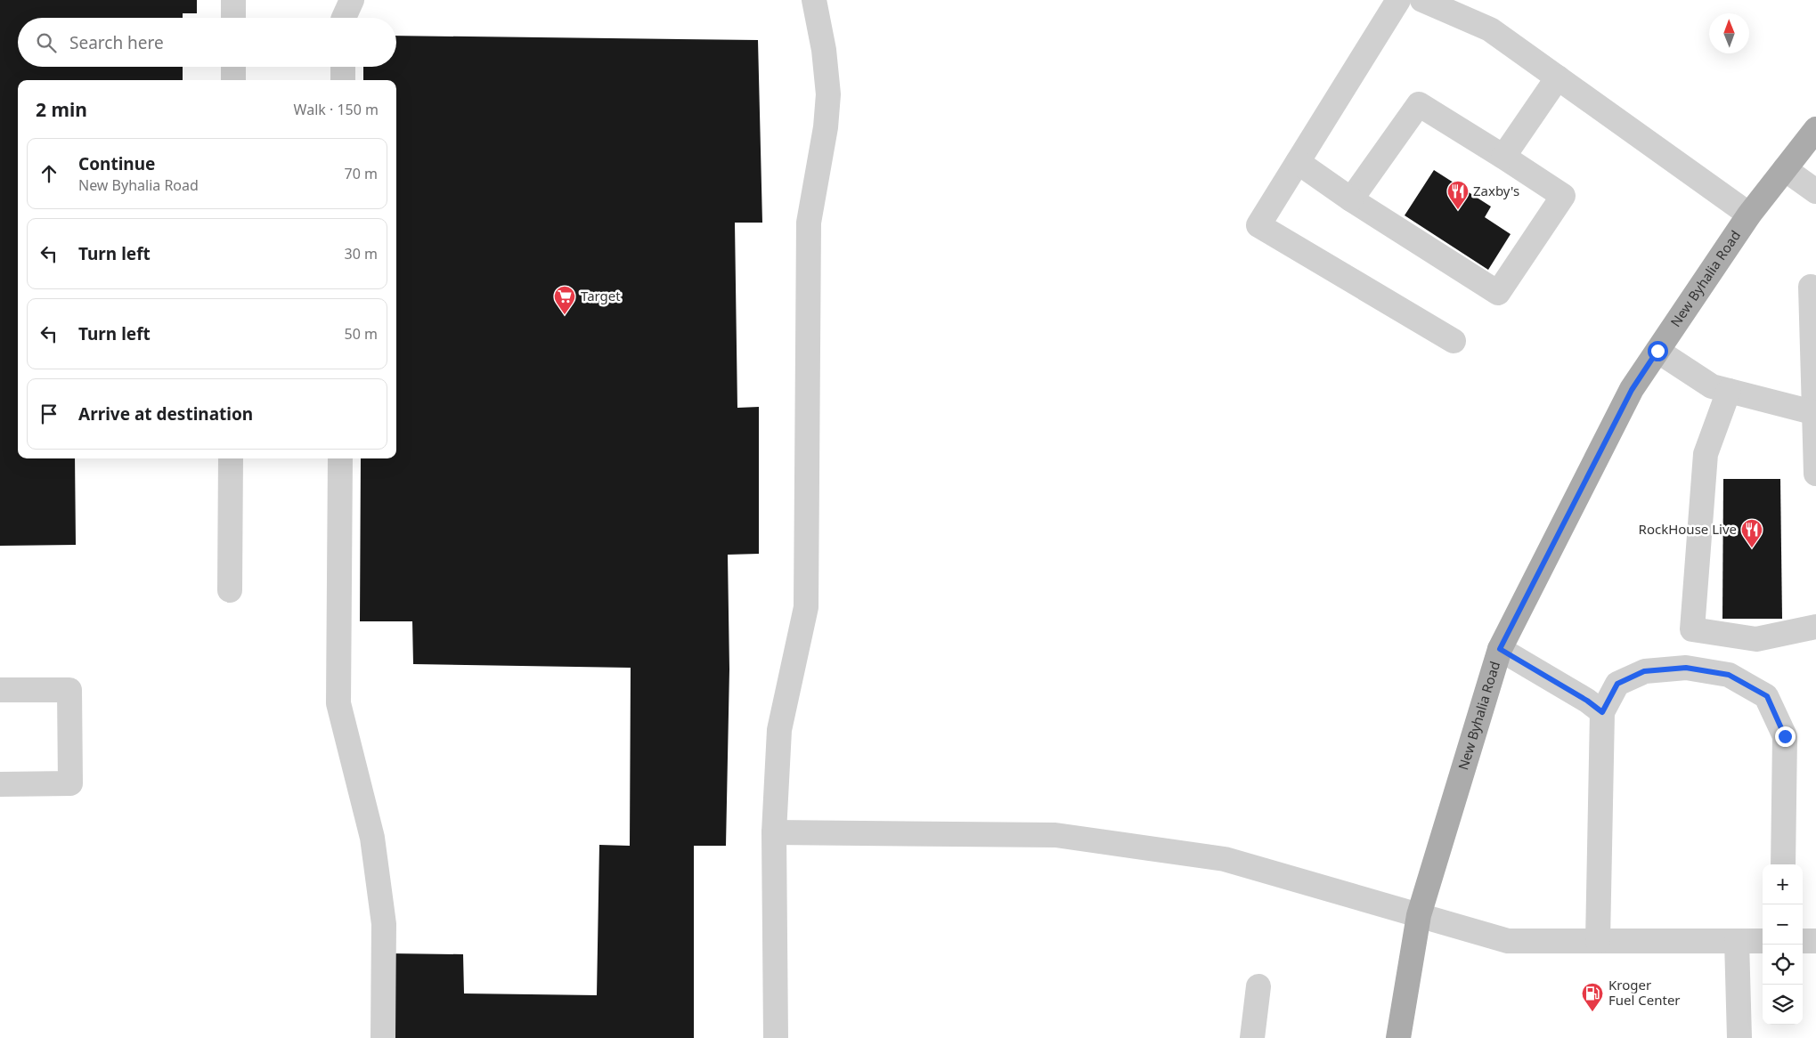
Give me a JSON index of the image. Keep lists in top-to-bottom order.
{
  "streets": {
    "main road": ["New Byhalia Road"]
  },
  "places": {
    "restaurant": ["Zaxby's", "RockHouse Live"],
    "supermarket": ["Target"],
    "fuel station": ["Kroger Fuel Center"]
  },
  "north": "top",
  "page": {
    "search": "Search here",
    "heading": ["2 min", "Walk · 150 m"],
    "list": [
      ["Continue", "New Byhalia Road", "70 m"],
      ["Turn left", "30 m"],
      ["Turn left", "50 m"],
      "Arrive at destination"
    ],
    "map_buttons": ["+", "−"]
  }
}
